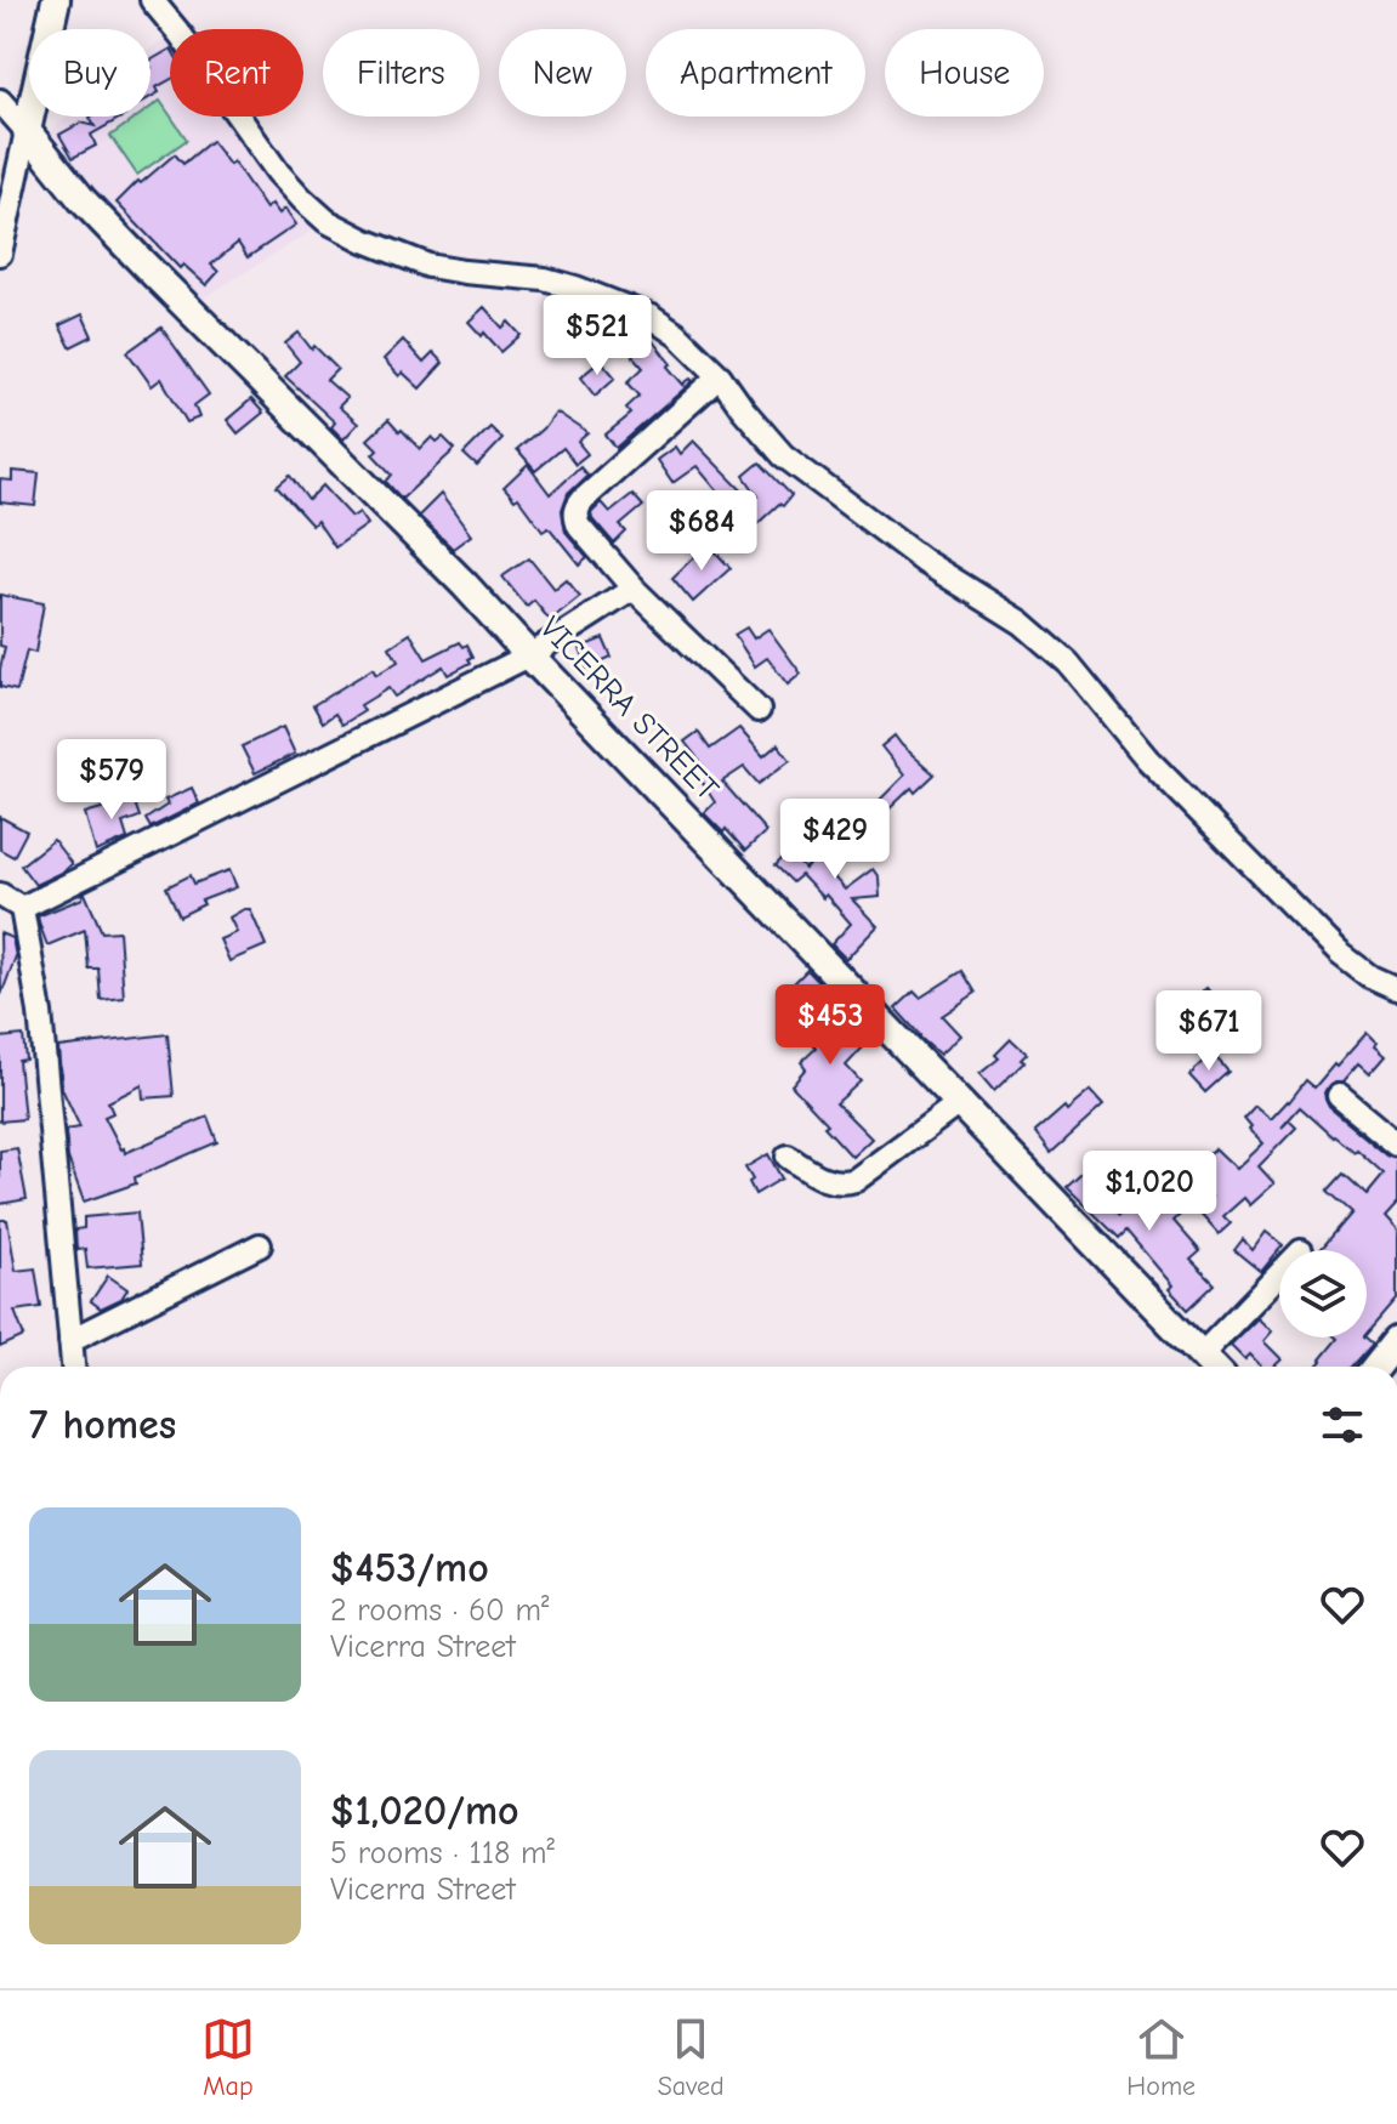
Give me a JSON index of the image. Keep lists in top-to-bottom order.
{
  "streets": {
    "main road": ["VICERRA STREET"]
  },
  "page": {
    "chip": [
      "Buy",
      "Rent",
      "Filters",
      "New",
      "Apartment",
      "House"
    ],
    "price": [
      "$521",
      "$684",
      "$579",
      "$429",
      "$453",
      "$671",
      "$1,020"
    ],
    "heading": "7 homes",
    "list": [
      {
        "name": "$453/mo",
        "note": "2 rooms · 60 m² · Vicerra Street"
      },
      {
        "name": "$1,020/mo",
        "note": "5 rooms · 118 m² · Vicerra Street"
      }
    ],
    "tabs": ["Map", "Saved", "Home"]
  }
}
